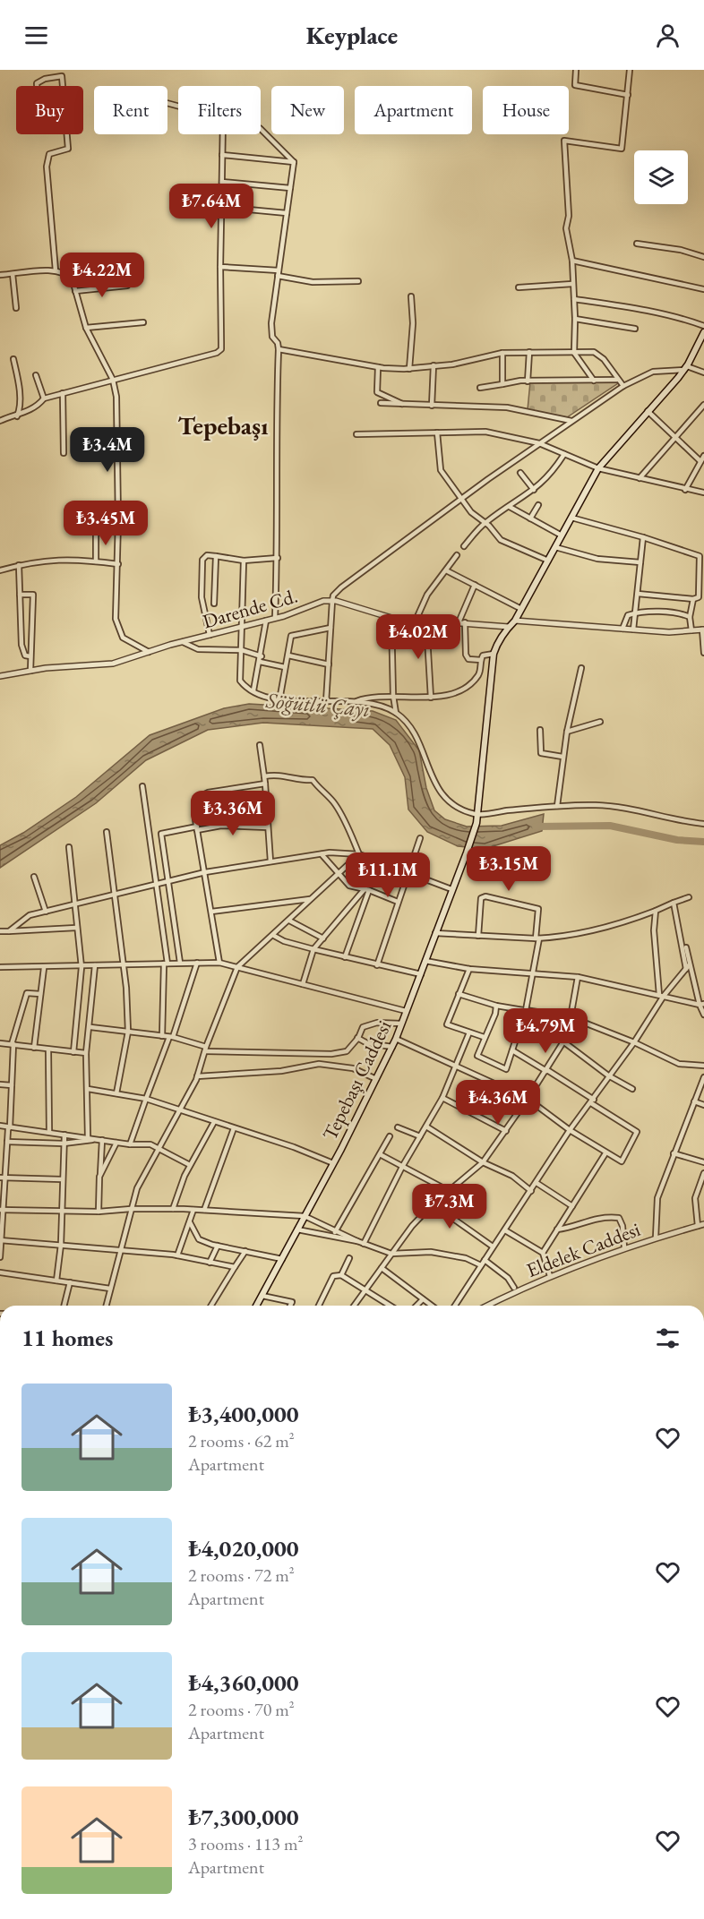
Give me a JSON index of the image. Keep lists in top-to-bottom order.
{
  "streets": {
    "main road": ["Tepebaşı Caddesi"],
    "street": ["Darende Cd.", "Eldelek Caddesi"]
  },
  "districts": ["Tepebaşı"],
  "water": ["Söğütlü Çayı"],
  "page": {
    "header": "Keyplace",
    "chip": [
      "Buy",
      "Rent",
      "Filters",
      "New",
      "Apartment",
      "House"
    ],
    "price": [
      "₺7.64M",
      "₺4.22M",
      "₺3.4M",
      "₺3.45M",
      "₺4.02M",
      "₺3.36M",
      "₺3.15M",
      "₺11.1M",
      "₺4.79M",
      "₺4.36M",
      "₺7.3M"
    ],
    "heading": "11 homes",
    "list": [
      {
        "name": "₺3,400,000",
        "note": "2 rooms · 62 m² · Apartment"
      },
      {
        "name": "₺4,020,000",
        "note": "2 rooms · 72 m² · Apartment"
      },
      {
        "name": "₺4,360,000",
        "note": "2 rooms · 70 m² · Apartment"
      },
      {
        "name": "₺7,300,000",
        "note": "3 rooms · 113 m² · Apartment"
      }
    ]
  }
}
